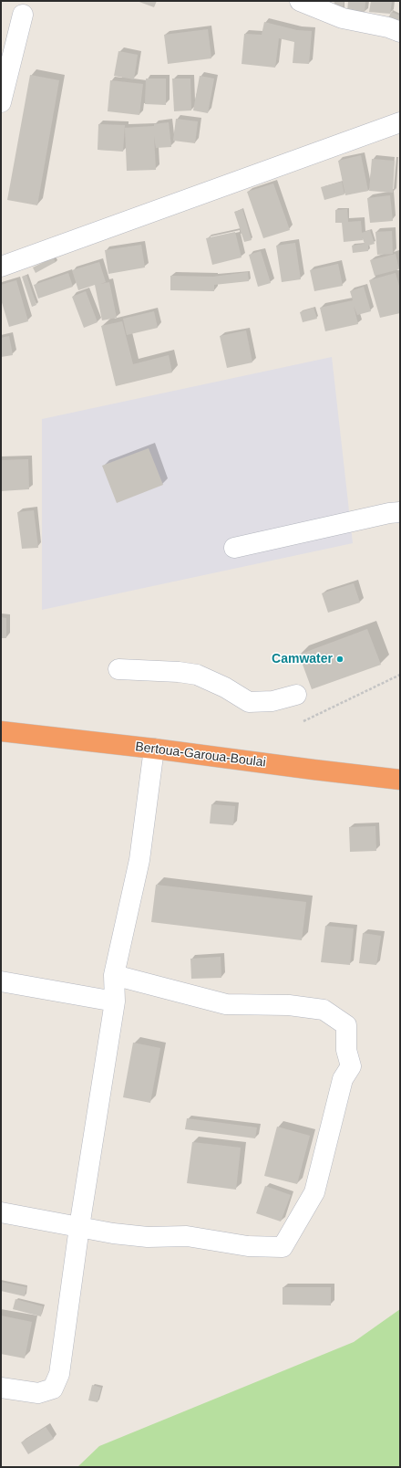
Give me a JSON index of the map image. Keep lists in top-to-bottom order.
{
  "streets": {
    "highway": ["Bertoua-Garoua-Boulai"]
  },
  "places": ["Camwater"]
}
